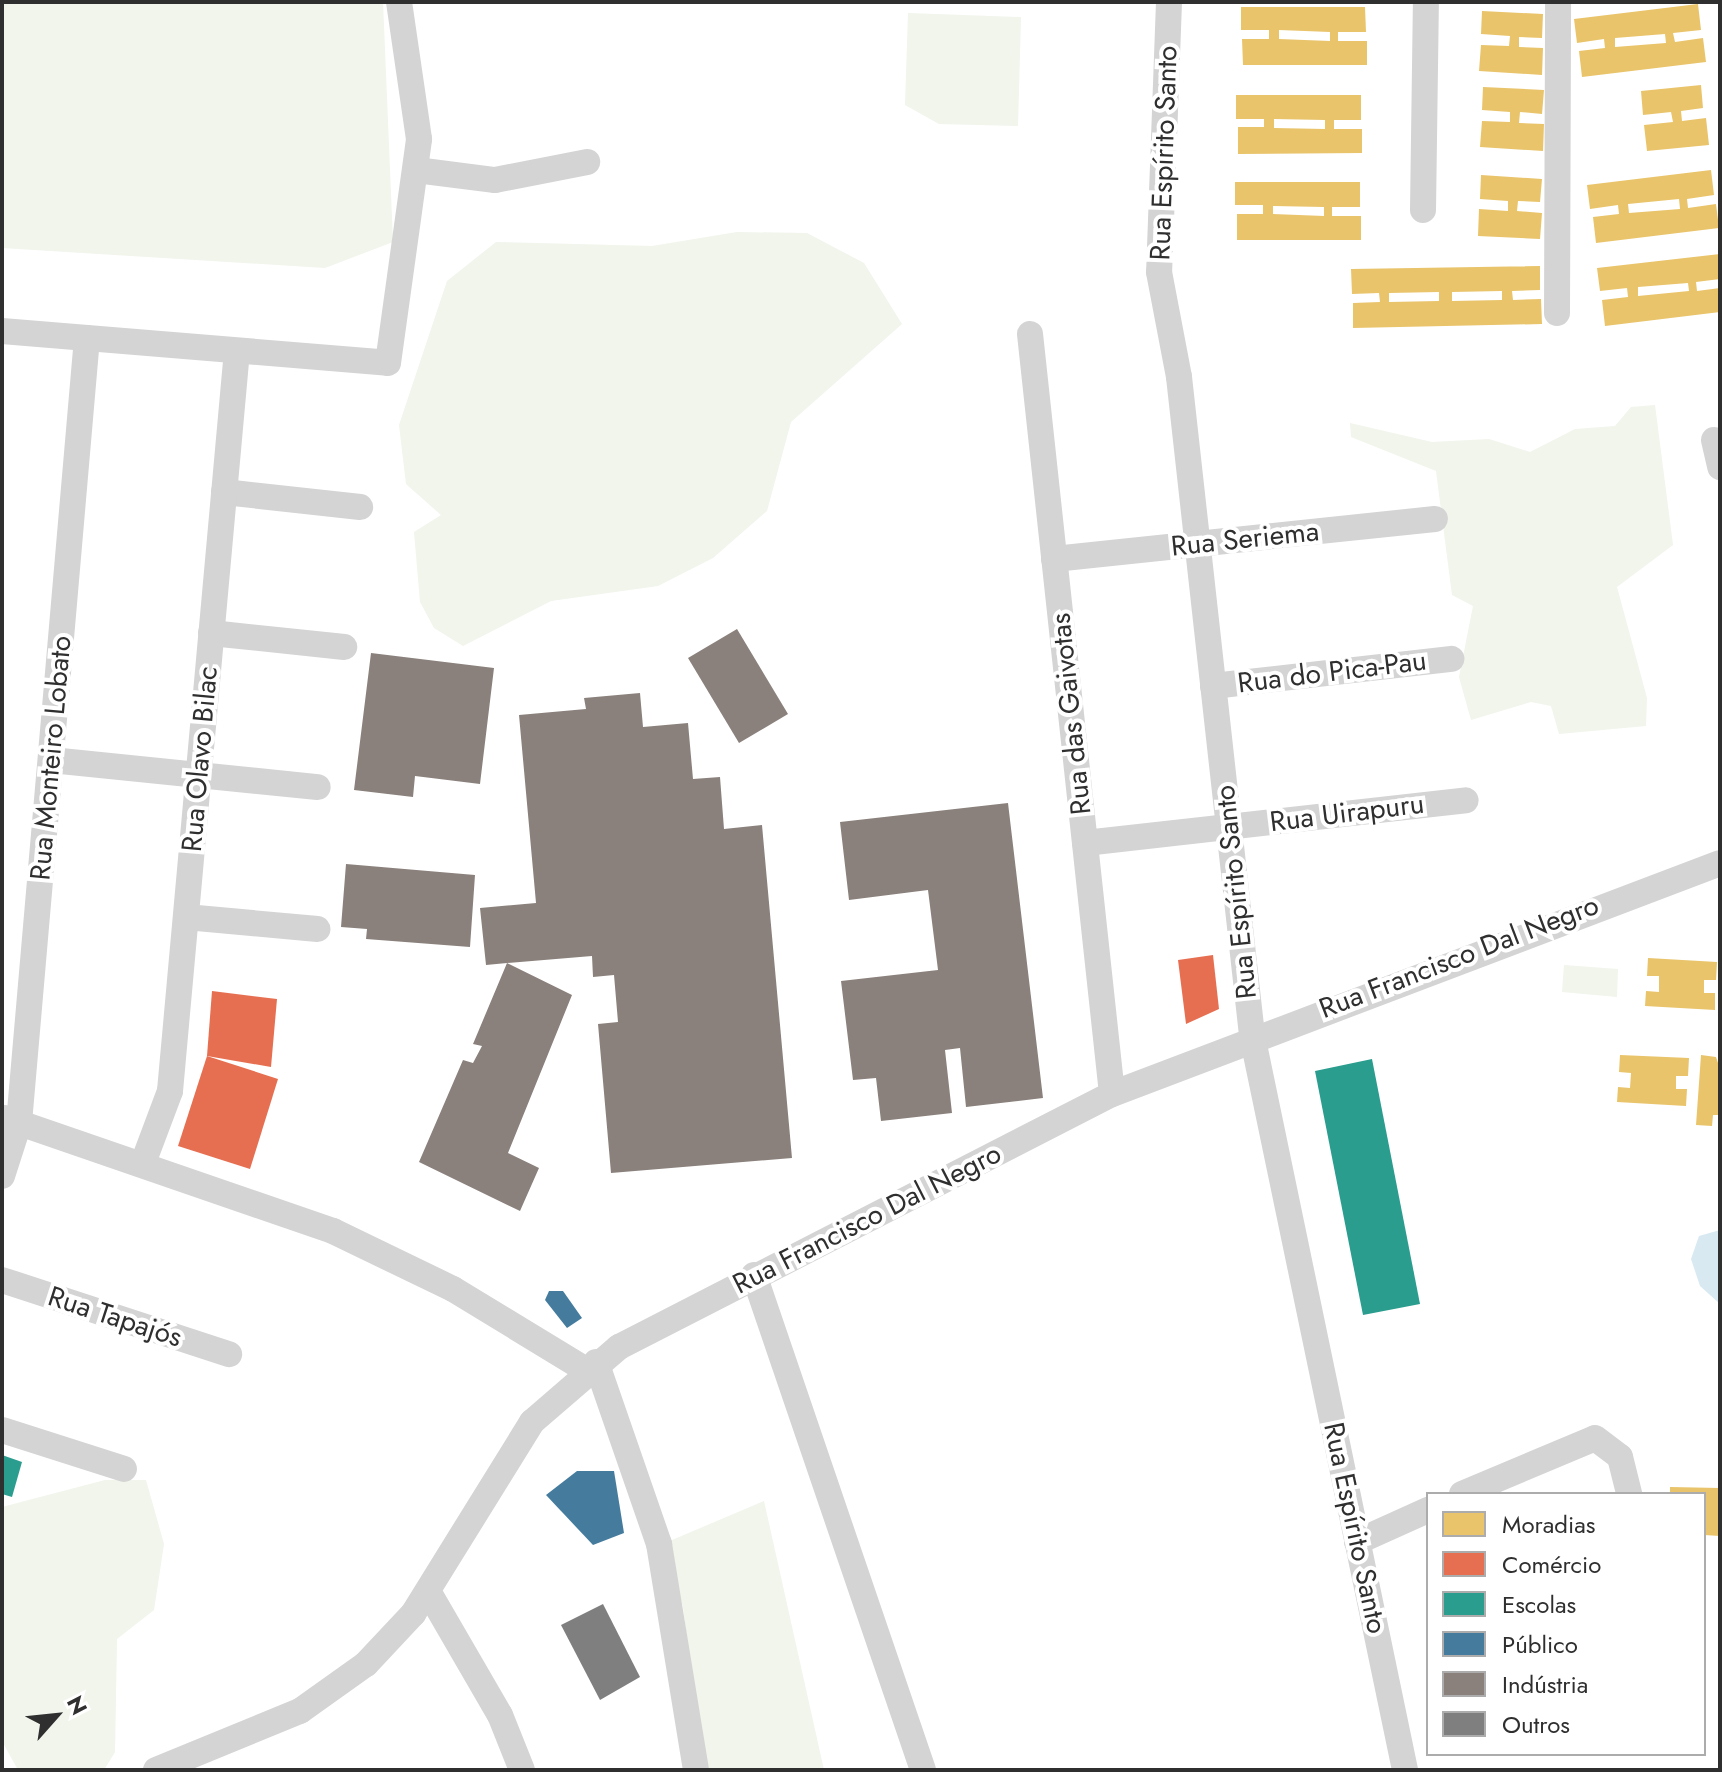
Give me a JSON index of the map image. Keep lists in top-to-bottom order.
{
  "streets": {
    "street": [
      "Rua Espírito Santo",
      "Rua Seriema",
      "Rua do Pica-Pau",
      "Rua das Gaivotas",
      "Rua Monteiro Lobato",
      "Rua Olavo Bilac",
      "Rua Uirapuru",
      "Rua Francisco Dal Negro",
      "Rua Tapajós"
    ]
  },
  "crossings": [
    ["Rua Espírito Santo", "Rua Seriema"],
    ["Rua Espírito Santo", "Rua do Pica-Pau"],
    ["Rua Espírito Santo", "Rua Uirapuru"],
    ["Rua Espírito Santo", "Rua Francisco Dal Negro"],
    ["Rua Seriema", "Rua das Gaivotas"],
    ["Rua das Gaivotas", "Rua Uirapuru"],
    ["Rua das Gaivotas", "Rua Francisco Dal Negro"]
  ],
  "legend": [
    "Moradias",
    "Comércio",
    "Escolas",
    "Público",
    "Indústria",
    "Outros"
  ],
  "north": "top right"
}
